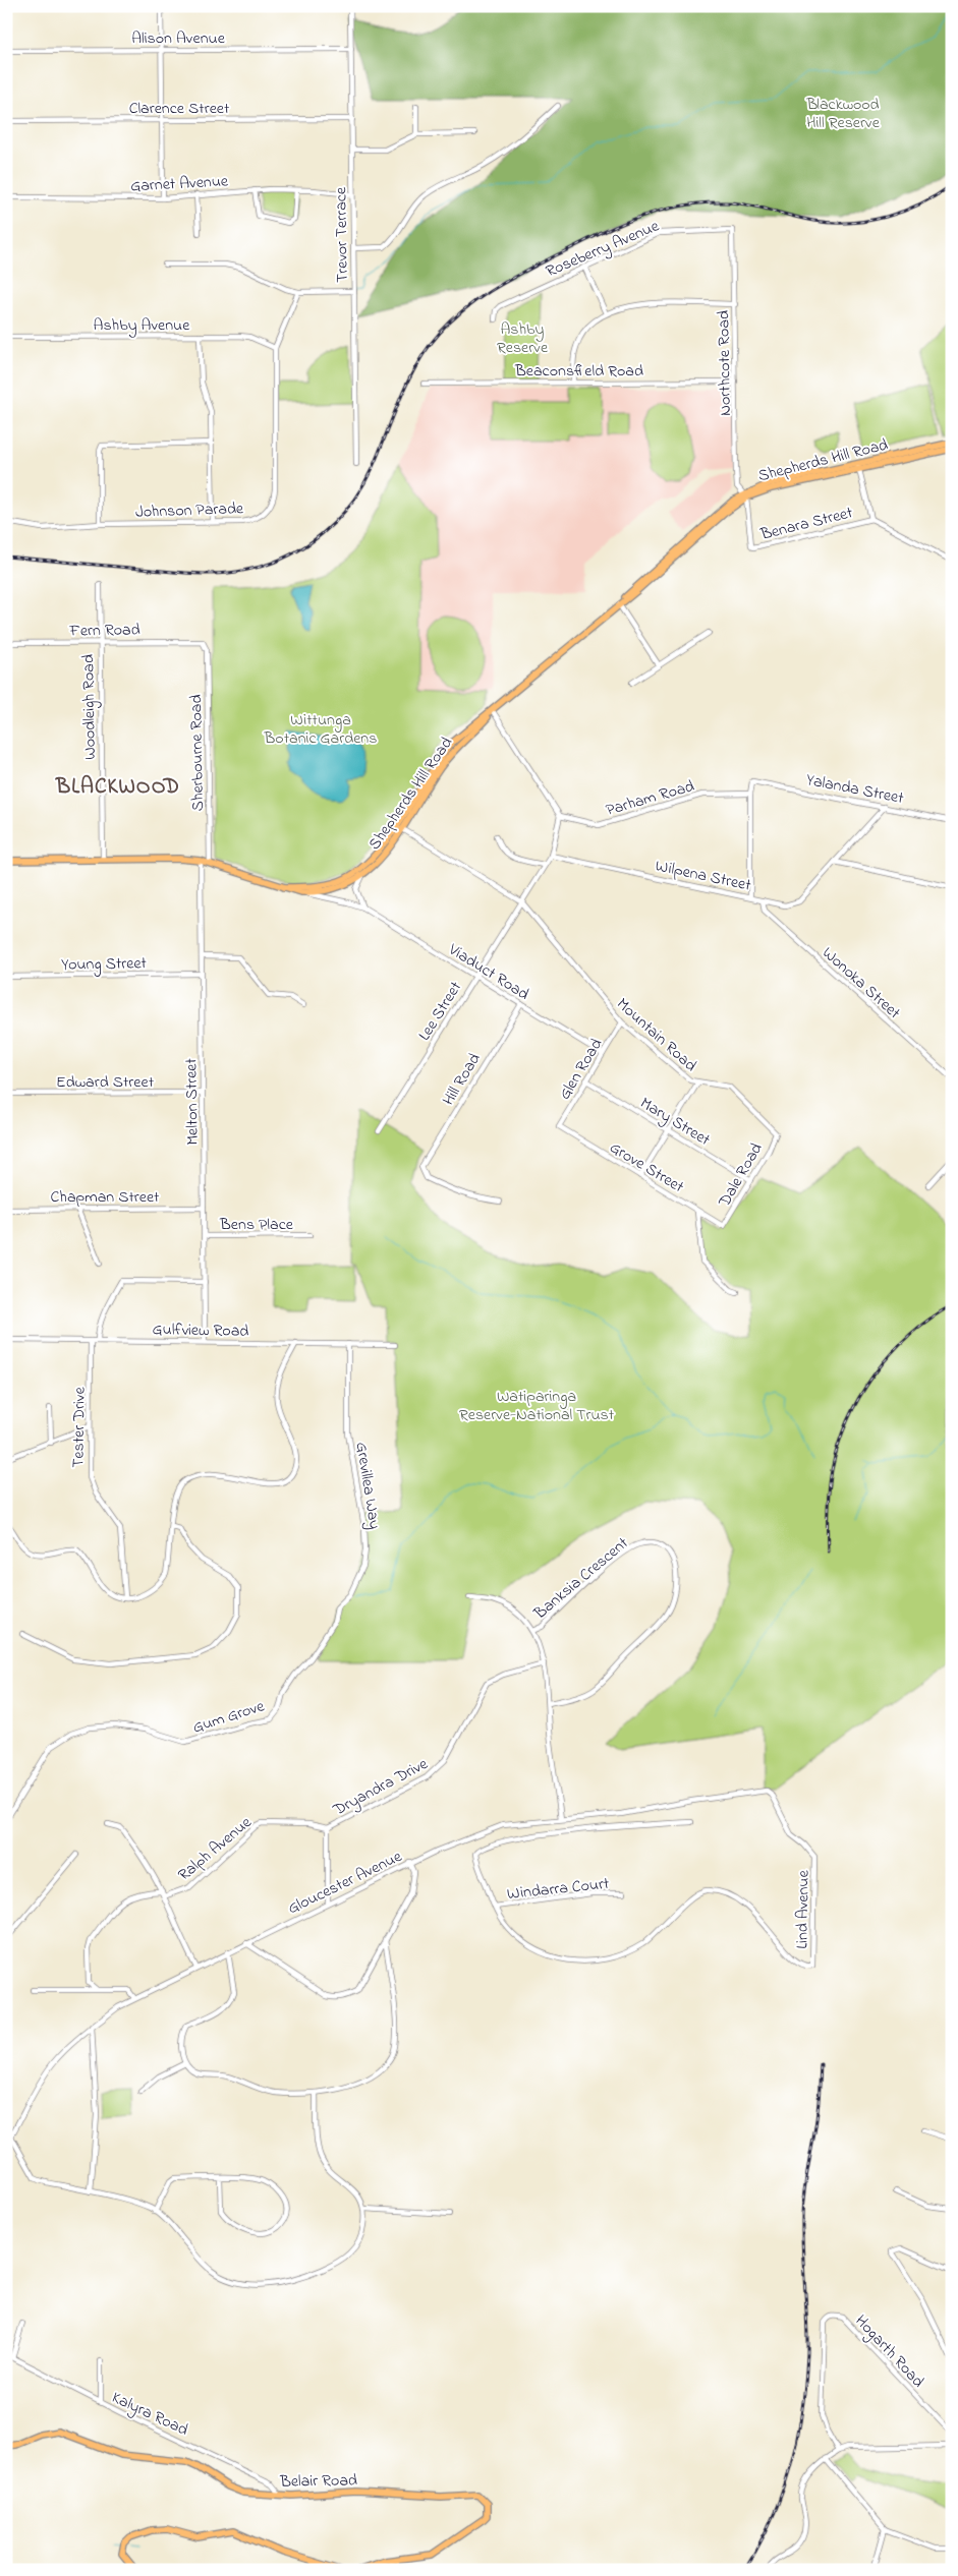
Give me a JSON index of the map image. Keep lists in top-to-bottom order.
{
  "streets": {
    "main road": ["Shepherds Hill Road", "Belair Road"],
    "street": [
      "Alison Avenue",
      "Clarence Street",
      "Garnet Avenue",
      "Trevor Terrace",
      "Roseberry Avenue",
      "Ashby Avenue",
      "Northcote Road",
      "Beaconsfield Road",
      "Johnson Parade",
      "Benara Street",
      "Fern Road",
      "Woodleigh Road",
      "Sherbourne Road",
      "Yalanda Street",
      "Parham Road",
      "Wilpena Street",
      "Young Street",
      "Viaduct Road",
      "Wonoka Street",
      "Lee Street",
      "Mountain Road",
      "Glen Road",
      "Hill Road",
      "Edward Street",
      "Melton Street",
      "Mary Street",
      "Grove Street",
      "Dale Road",
      "Chapman Street",
      "Bens Place",
      "Gulfview Road",
      "Tester Drive",
      "Grevillea Way",
      "Banksia Crescent",
      "Gum Grove",
      "Dryandra Drive",
      "Ralph Avenue",
      "Gloucester Avenue",
      "Windarra Court",
      "Lind Avenue",
      "Hogarth Road",
      "Kalyra Road"
    ]
  },
  "crossings": [
    ["Alison Avenue", "Trevor Terrace"],
    ["Clarence Street", "Trevor Terrace"],
    ["Garnet Avenue", "Trevor Terrace"],
    ["Roseberry Avenue", "Northcote Road"],
    ["Ashby Avenue", "Johnson Parade"],
    ["Northcote Road", "Beaconsfield Road"],
    ["Northcote Road", "Shepherds Hill Road"],
    ["Northcote Road", "Benara Street"],
    ["Shepherds Hill Road", "Woodleigh Road"],
    ["Shepherds Hill Road", "Sherbourne Road"],
    ["Shepherds Hill Road", "Viaduct Road"],
    ["Shepherds Hill Road", "Melton Street"],
    ["Fern Road", "Woodleigh Road"],
    ["Fern Road", "Sherbourne Road"],
    ["Yalanda Street", "Parham Road"],
    ["Yalanda Street", "Wilpena Street"],
    ["Wilpena Street", "Wonoka Street"],
    ["Young Street", "Melton Street"],
    ["Viaduct Road", "Lee Street"],
    ["Viaduct Road", "Glen Road"],
    ["Viaduct Road", "Hill Road"],
    ["Lee Street", "Mountain Road"],
    ["Mountain Road", "Glen Road"],
    ["Mountain Road", "Dale Road"],
    ["Glen Road", "Mary Street"],
    ["Glen Road", "Grove Street"],
    ["Edward Street", "Melton Street"],
    ["Melton Street", "Chapman Street"],
    ["Melton Street", "Bens Place"],
    ["Melton Street", "Gulfview Road"],
    ["Mary Street", "Dale Road"],
    ["Grove Street", "Dale Road"],
    ["Gulfview Road", "Tester Drive"],
    ["Gulfview Road", "Grevillea Way"],
    ["Grevillea Way", "Gum Grove"],
    ["Dryandra Drive", "Ralph Avenue"],
    ["Gloucester Avenue", "Lind Avenue"],
    ["Windarra Court", "Lind Avenue"],
    ["Kalyra Road", "Belair Road"]
  ],
  "districts": ["BLACKWOOD"],
  "parks": [
    "Blackwood Hill Reserve",
    "Ashby Reserve",
    "Wittunga Botanic Gardens",
    "Watiparinga Reserve-National Trust"
  ]
}
